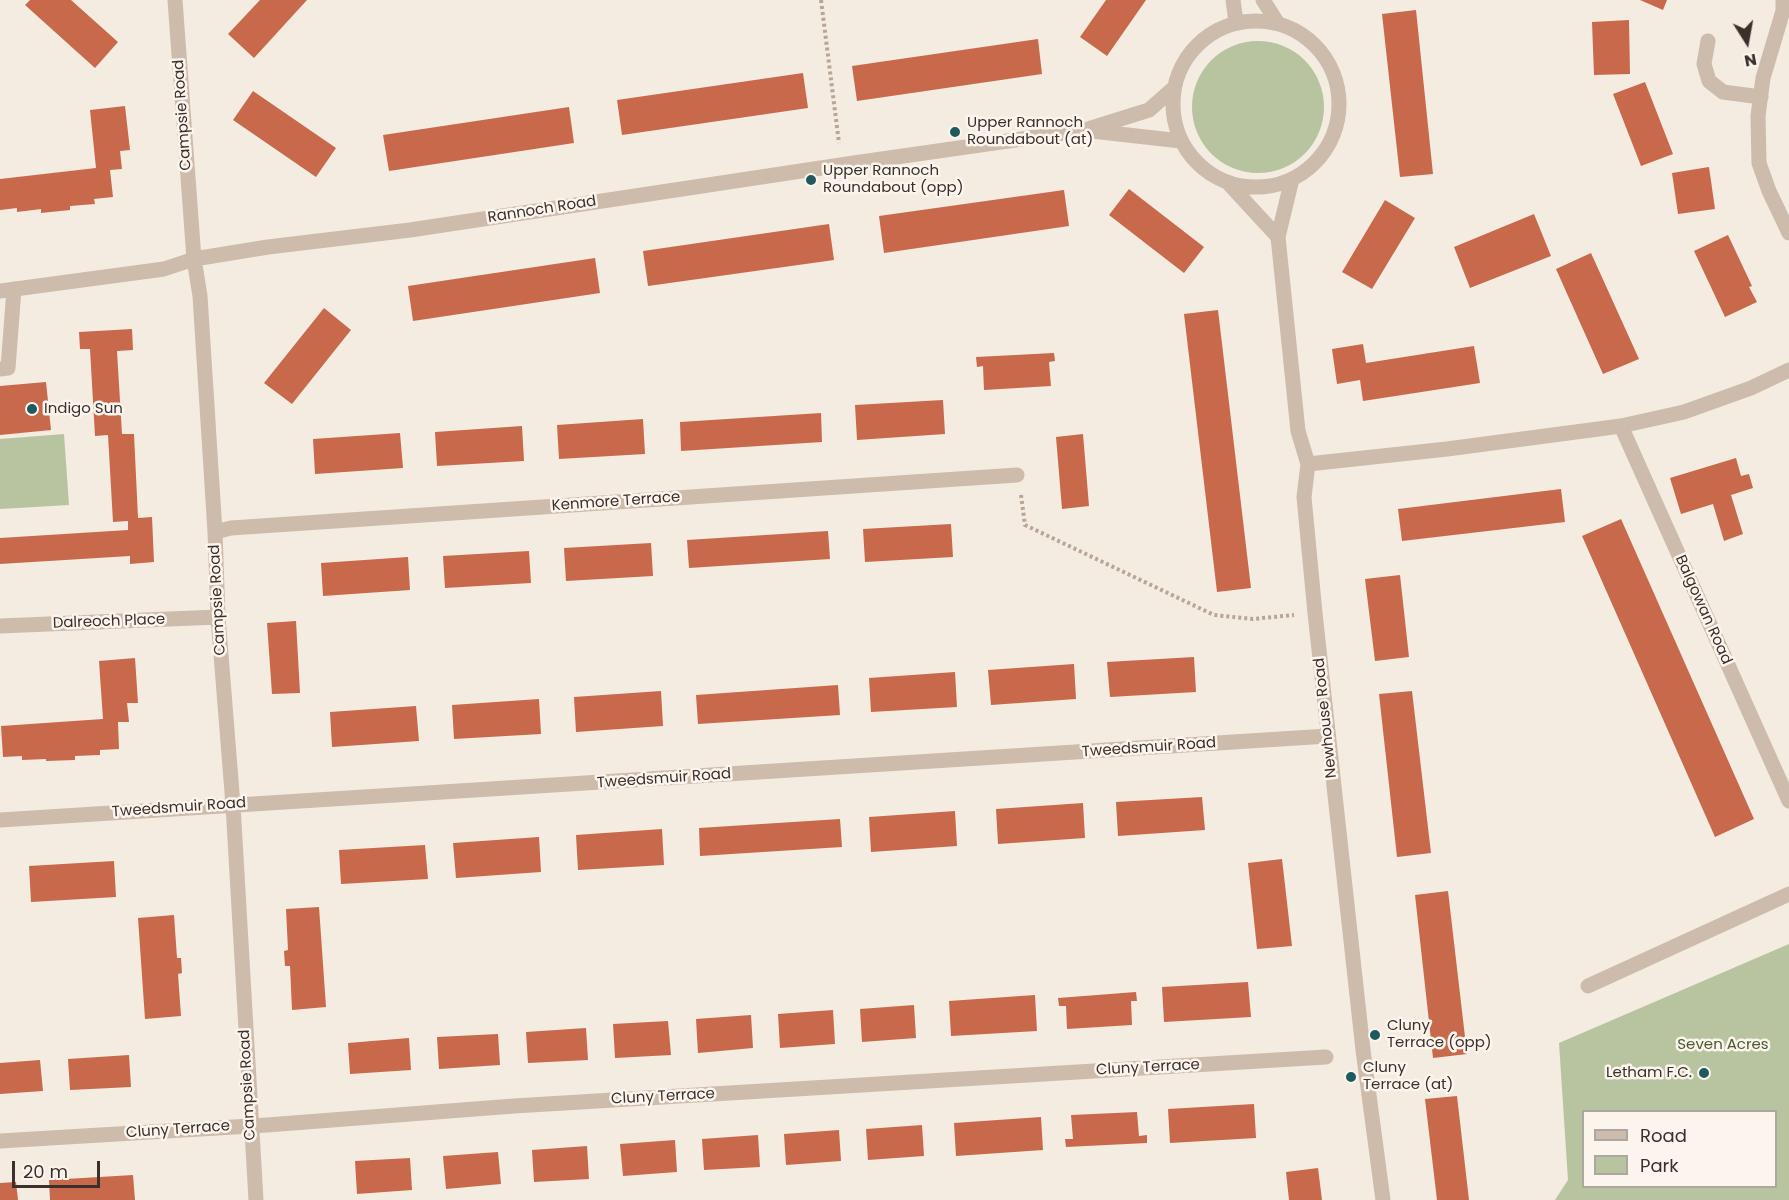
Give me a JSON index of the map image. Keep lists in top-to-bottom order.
{
  "streets": {
    "street": [
      "Campsie Road",
      "Rannoch Road",
      "Kenmore Terrace",
      "Balgowan Road",
      "Dalreoch Place",
      "Newhouse Road",
      "Tweedsmuir Road",
      "Cluny Terrace"
    ]
  },
  "crossings": [
    ["Campsie Road", "Rannoch Road"],
    ["Campsie Road", "Kenmore Terrace"],
    ["Campsie Road", "Dalreoch Place"],
    ["Campsie Road", "Tweedsmuir Road"],
    ["Campsie Road", "Cluny Terrace"],
    ["Rannoch Road", "Newhouse Road"],
    ["Newhouse Road", "Tweedsmuir Road"]
  ],
  "parks": ["Seven Acres"],
  "places": [
    "Upper Rannoch Roundabout (at)",
    "Upper Rannoch Roundabout (opp)",
    "Indigo Sun",
    "Cluny Terrace (opp)",
    "Letham F.C.",
    "Cluny Terrace (at)"
  ],
  "legend": ["Road", "Park"],
  "scale_bar": "20 m",
  "north": "bottom"
}
